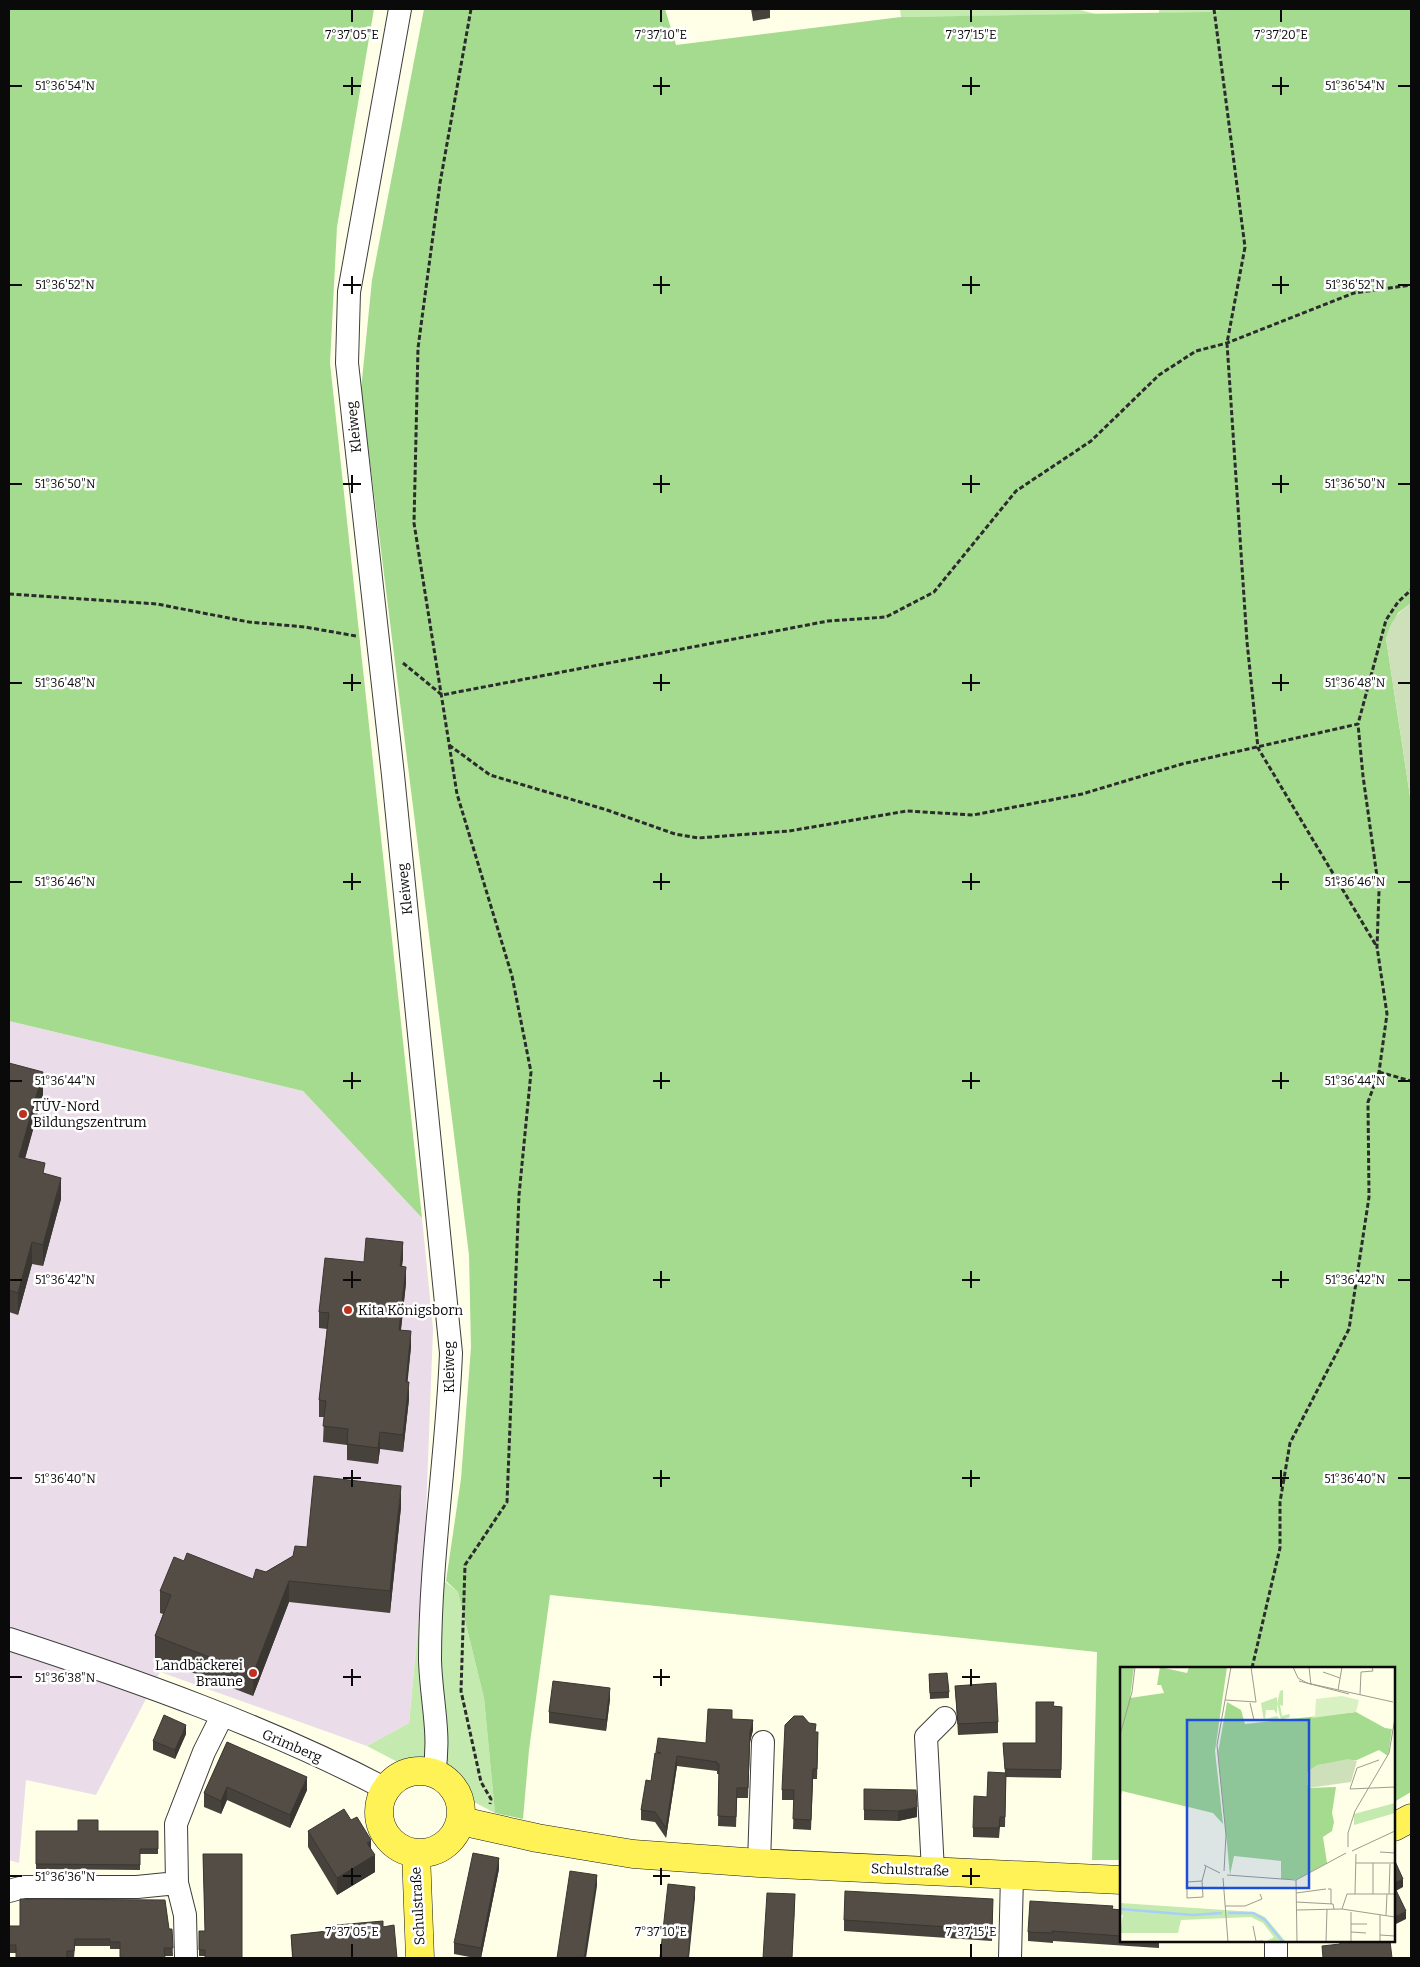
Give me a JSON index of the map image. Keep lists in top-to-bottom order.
{
  "streets": {
    "main road": ["Schulstraße"],
    "street": ["Kleiweg", "Grimberg"]
  },
  "crossings": [
    ["Kleiweg", "Grimberg"],
    ["Kleiweg", "Schulstraße"],
    ["Grimberg", "Schulstraße"]
  ],
  "places": ["TÜV-Nord Bildungszentrum", "Kita Königsborn", "Landbäckerei Braune"],
  "coordinates": [
    "7°37'05\"E",
    "7°37'10\"E",
    "7°37'15\"E",
    "7°37'20\"E",
    "51°36'54\"N",
    "51°36'52\"N",
    "51°36'50\"N",
    "51°36'48\"N",
    "51°36'46\"N",
    "51°36'44\"N",
    "51°36'42\"N",
    "51°36'40\"N",
    "51°36'38\"N",
    "51°36'36\"N"
  ]
}
